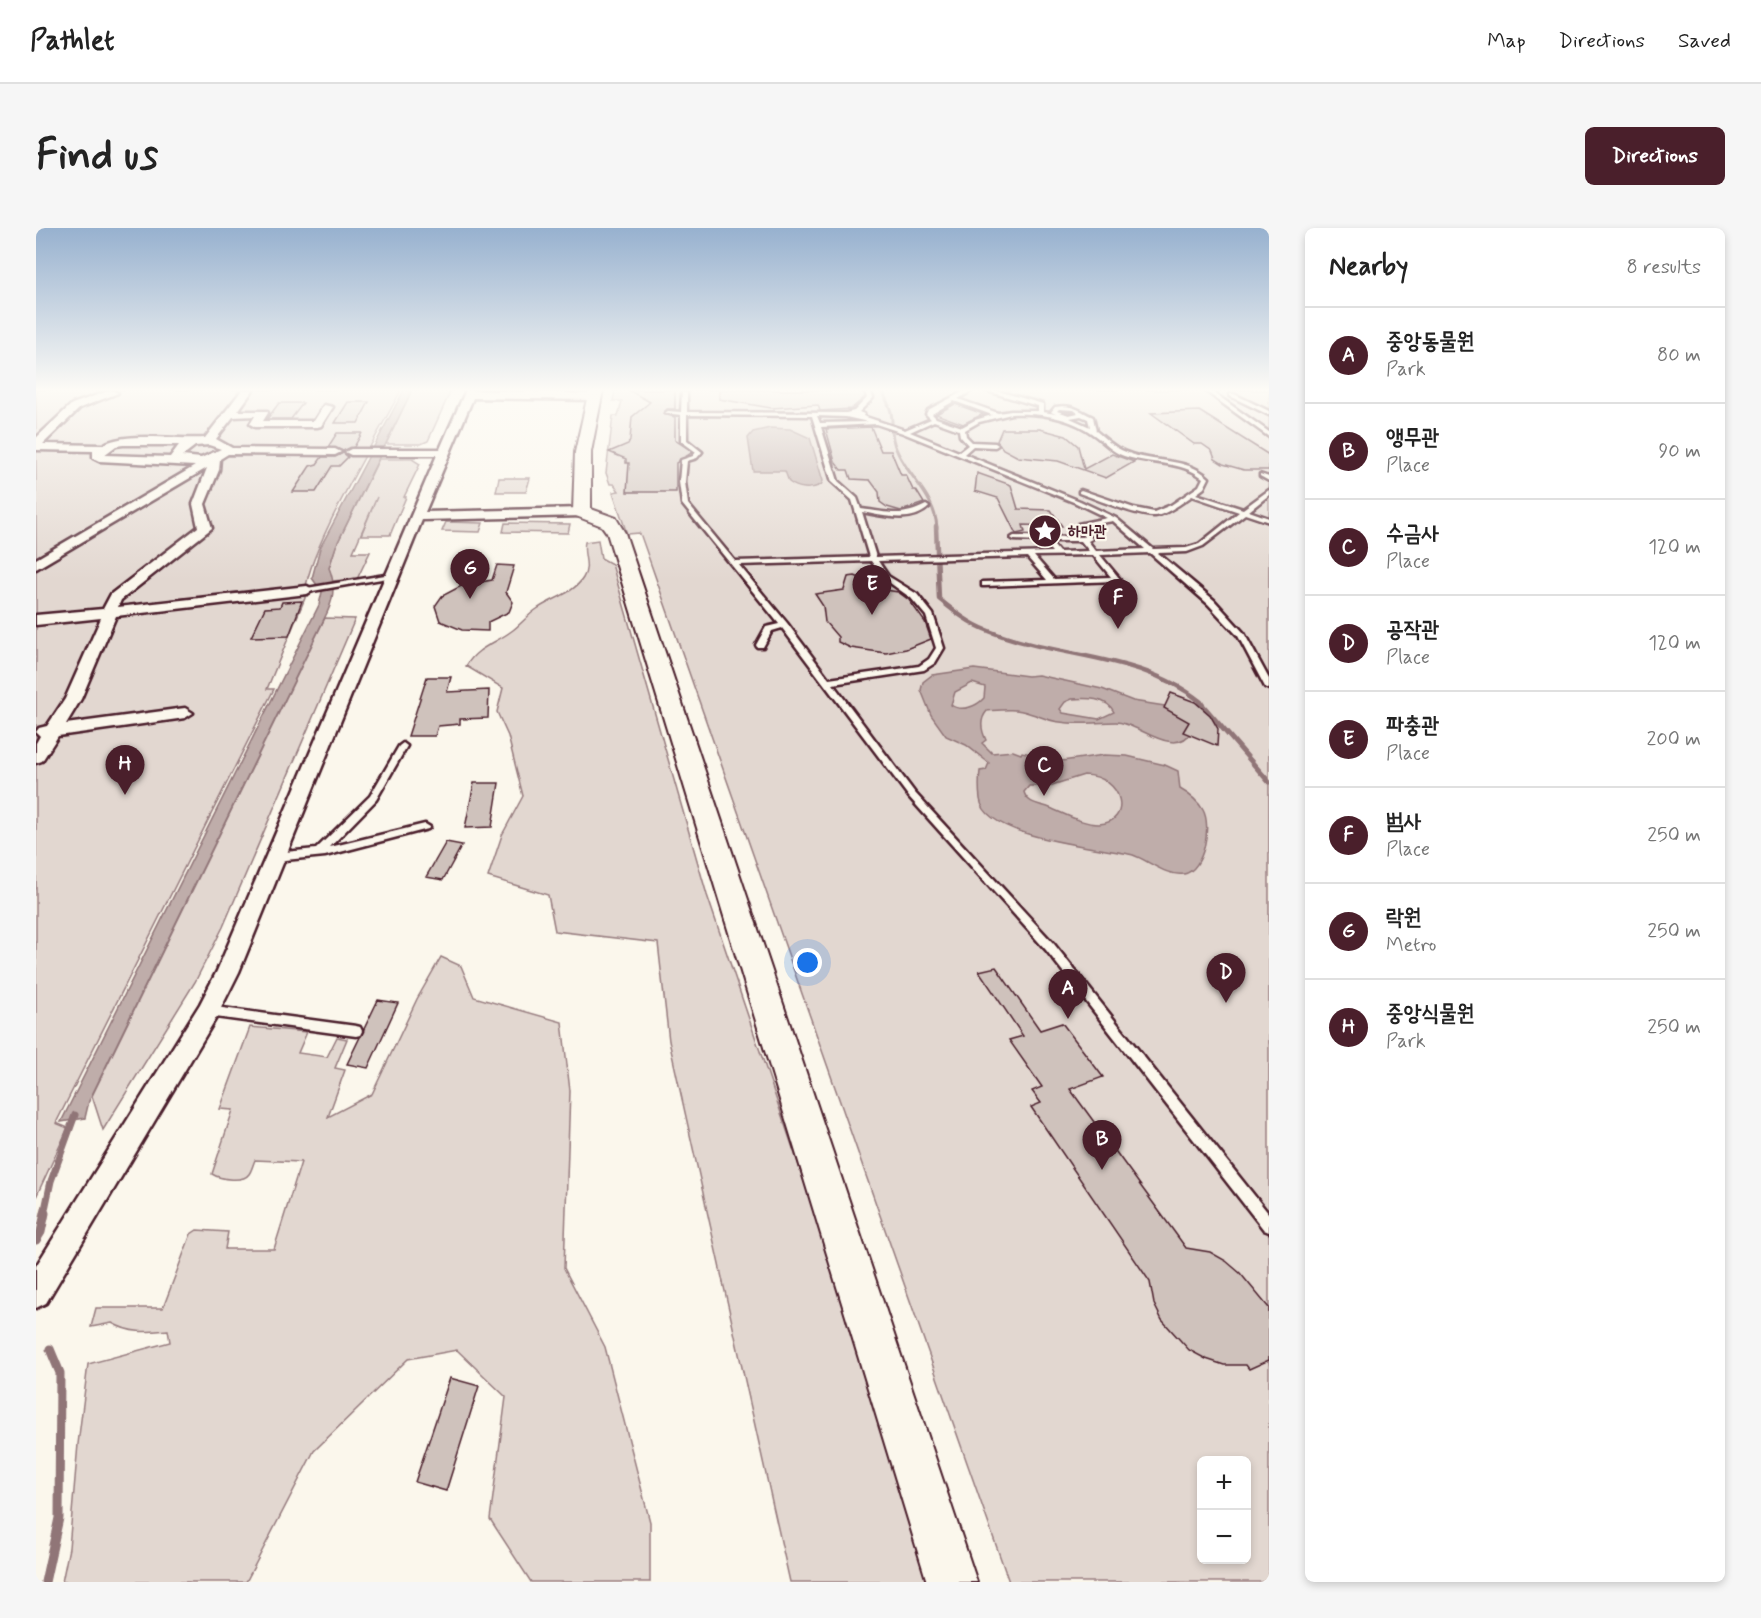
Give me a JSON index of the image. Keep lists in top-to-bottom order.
{
  "places": {
    "place": ["하마관"]
  },
  "page": {
    "header": "Pathlet",
    "nav": ["Map", "Directions", "Saved"],
    "buttons": "Directions",
    "title": "Find us",
    "heading": ["Nearby", "8 results"],
    "list": [
      {
        "mark": "A",
        "name": "중앙동물원",
        "note": "Park",
        "value": "80 m"
      },
      {
        "mark": "B",
        "name": "앵무관",
        "note": "Place",
        "value": "90 m"
      },
      {
        "mark": "C",
        "name": "수금사",
        "note": "Place",
        "value": "120 m"
      },
      {
        "mark": "D",
        "name": "공작관",
        "note": "Place",
        "value": "120 m"
      },
      {
        "mark": "E",
        "name": "파충관",
        "note": "Place",
        "value": "200 m"
      },
      {
        "mark": "F",
        "name": "범사",
        "note": "Place",
        "value": "250 m"
      },
      {
        "mark": "G",
        "name": "락원",
        "note": "Metro",
        "value": "250 m"
      },
      {
        "mark": "H",
        "name": "중앙식물원",
        "note": "Park",
        "value": "250 m"
      }
    ],
    "pins": [
      "G",
      "E",
      "F",
      "H",
      "C",
      "D",
      "A",
      "B"
    ],
    "map_buttons": ["+", "−"]
  }
}
